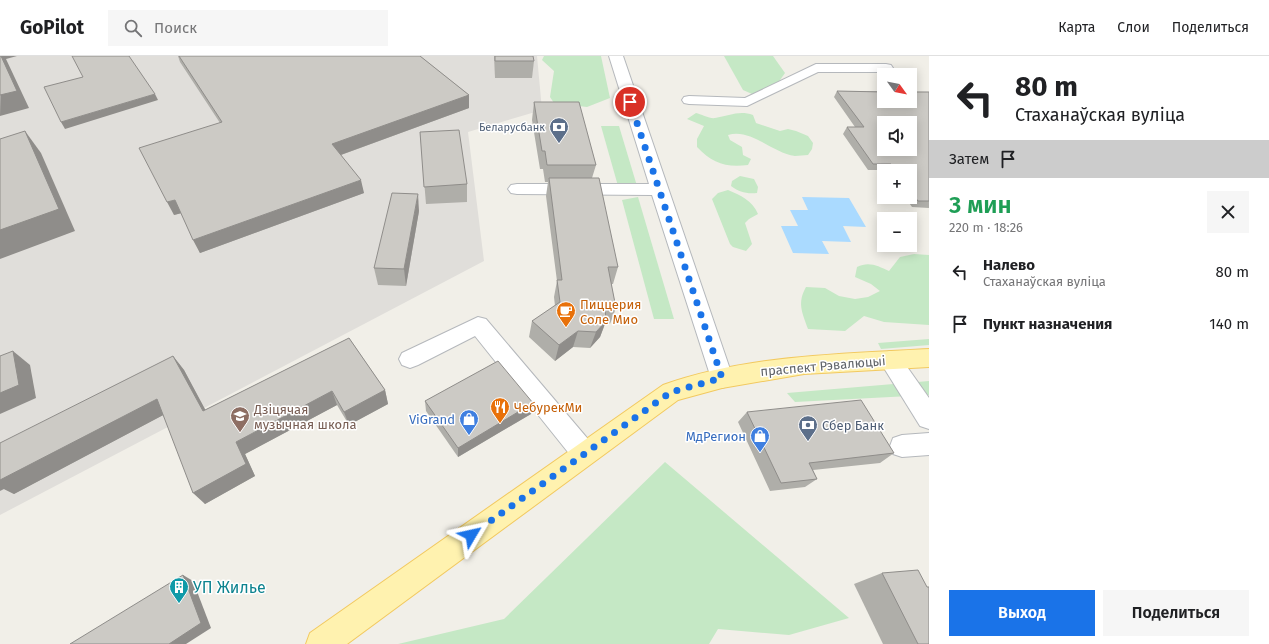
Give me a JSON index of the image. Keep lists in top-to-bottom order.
{
  "streets": {
    "main road": ["праспект Рэвалюцыі"]
  },
  "places": {
    "bank": ["Беларусбанк", "Сбер Банк"],
    "cafe": ["Пиццерия Соле Мио"],
    "restaurant": ["ЧебурекМи"],
    "school or university": ["Дзіцячая музычная школа"],
    "shop": ["ViGrand", "МдРегион"],
    "building": ["УП Жилье"]
  },
  "north": "bottom right",
  "page": {
    "header": "GoPilot",
    "search": "Поиск",
    "nav": ["Карта", "Слои", "Поделиться"],
    "turn": ["80 m", "Стаханаўская вуліца"],
    "map_buttons": ["+", "−"],
    "then": "Затем",
    "heading": ["3 мин", "220 m · 18:26"],
    "list": [
      {
        "name": "Налево",
        "note": "Стаханаўская вуліца",
        "value": "80 m"
      },
      {
        "name": "Пункт назначения",
        "value": "140 m"
      }
    ],
    "buttons": ["Выход", "Поделиться"]
  }
}
